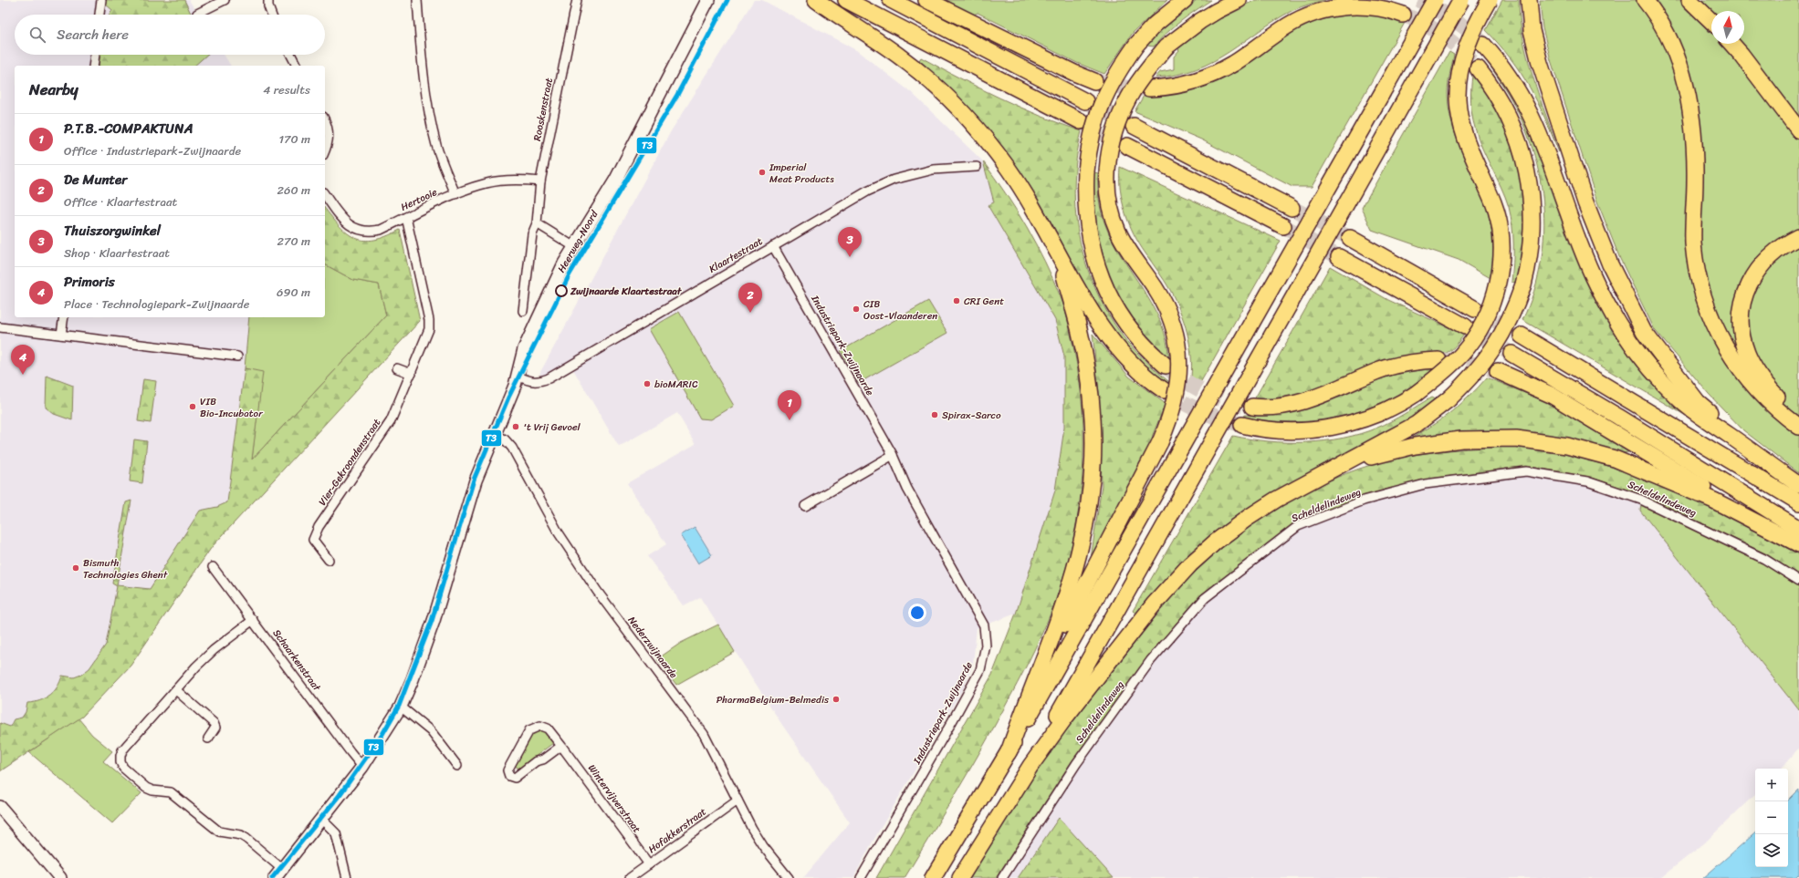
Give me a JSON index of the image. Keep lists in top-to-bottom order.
{
  "streets": {
    "street": [
      "Rooskenstraat",
      "Hertooie",
      "Heerweg-Noord",
      "Klaartestraat",
      "Industriepark-Zwijnaarde",
      "Vier-Gekroondenstraat",
      "Scheldelindeweg",
      "Nederzwijnaarde",
      "Schaarkenstraat",
      "Wintervijverstraat",
      "Hofakkerstraat"
    ]
  },
  "crossings": [
    ["Rooskenstraat", "Hertooie"],
    ["Hertooie", "Vier-Gekroondenstraat"],
    ["Heerweg-Noord", "Klaartestraat"],
    ["Heerweg-Noord", "Nederzwijnaarde"],
    ["Heerweg-Noord", "Schaarkenstraat"],
    ["Klaartestraat", "Industriepark-Zwijnaarde"],
    ["Nederzwijnaarde", "Hofakkerstraat"],
    ["Wintervijverstraat", "Hofakkerstraat"]
  ],
  "places": [
    "Imperial Meat Products",
    "Zwijnaarde Klaartestraat",
    "CRI Gent",
    "CIB Oost-Vlaanderen",
    "bioMARIC",
    "VIB Bio-Incubator",
    "Spirax-Sarco",
    "'t Vrij Gevoel",
    "Bismuth Technologies Ghent",
    "PharmaBelgium-Belmedis"
  ],
  "lines": ["transit line T3"],
  "north": "top",
  "page": {
    "search": "Search here",
    "heading": ["Nearby", "4 results"],
    "list": [
      {
        "mark": "1",
        "name": "P.T.B.-COMPAKTUNA",
        "note": "Office · Industriepark-Zwijnaarde",
        "value": "170 m"
      },
      {
        "mark": "2",
        "name": "De Munter",
        "note": "Office · Klaartestraat",
        "value": "260 m"
      },
      {
        "mark": "3",
        "name": "Thuiszorgwinkel",
        "note": "Shop · Klaartestraat",
        "value": "270 m"
      },
      {
        "mark": "4",
        "name": "Primoris",
        "note": "Place · Technologiepark-Zwijnaarde",
        "value": "690 m"
      }
    ],
    "pins": [
      "3",
      "2",
      "4",
      "1"
    ],
    "map_buttons": ["+", "−"]
  }
}
